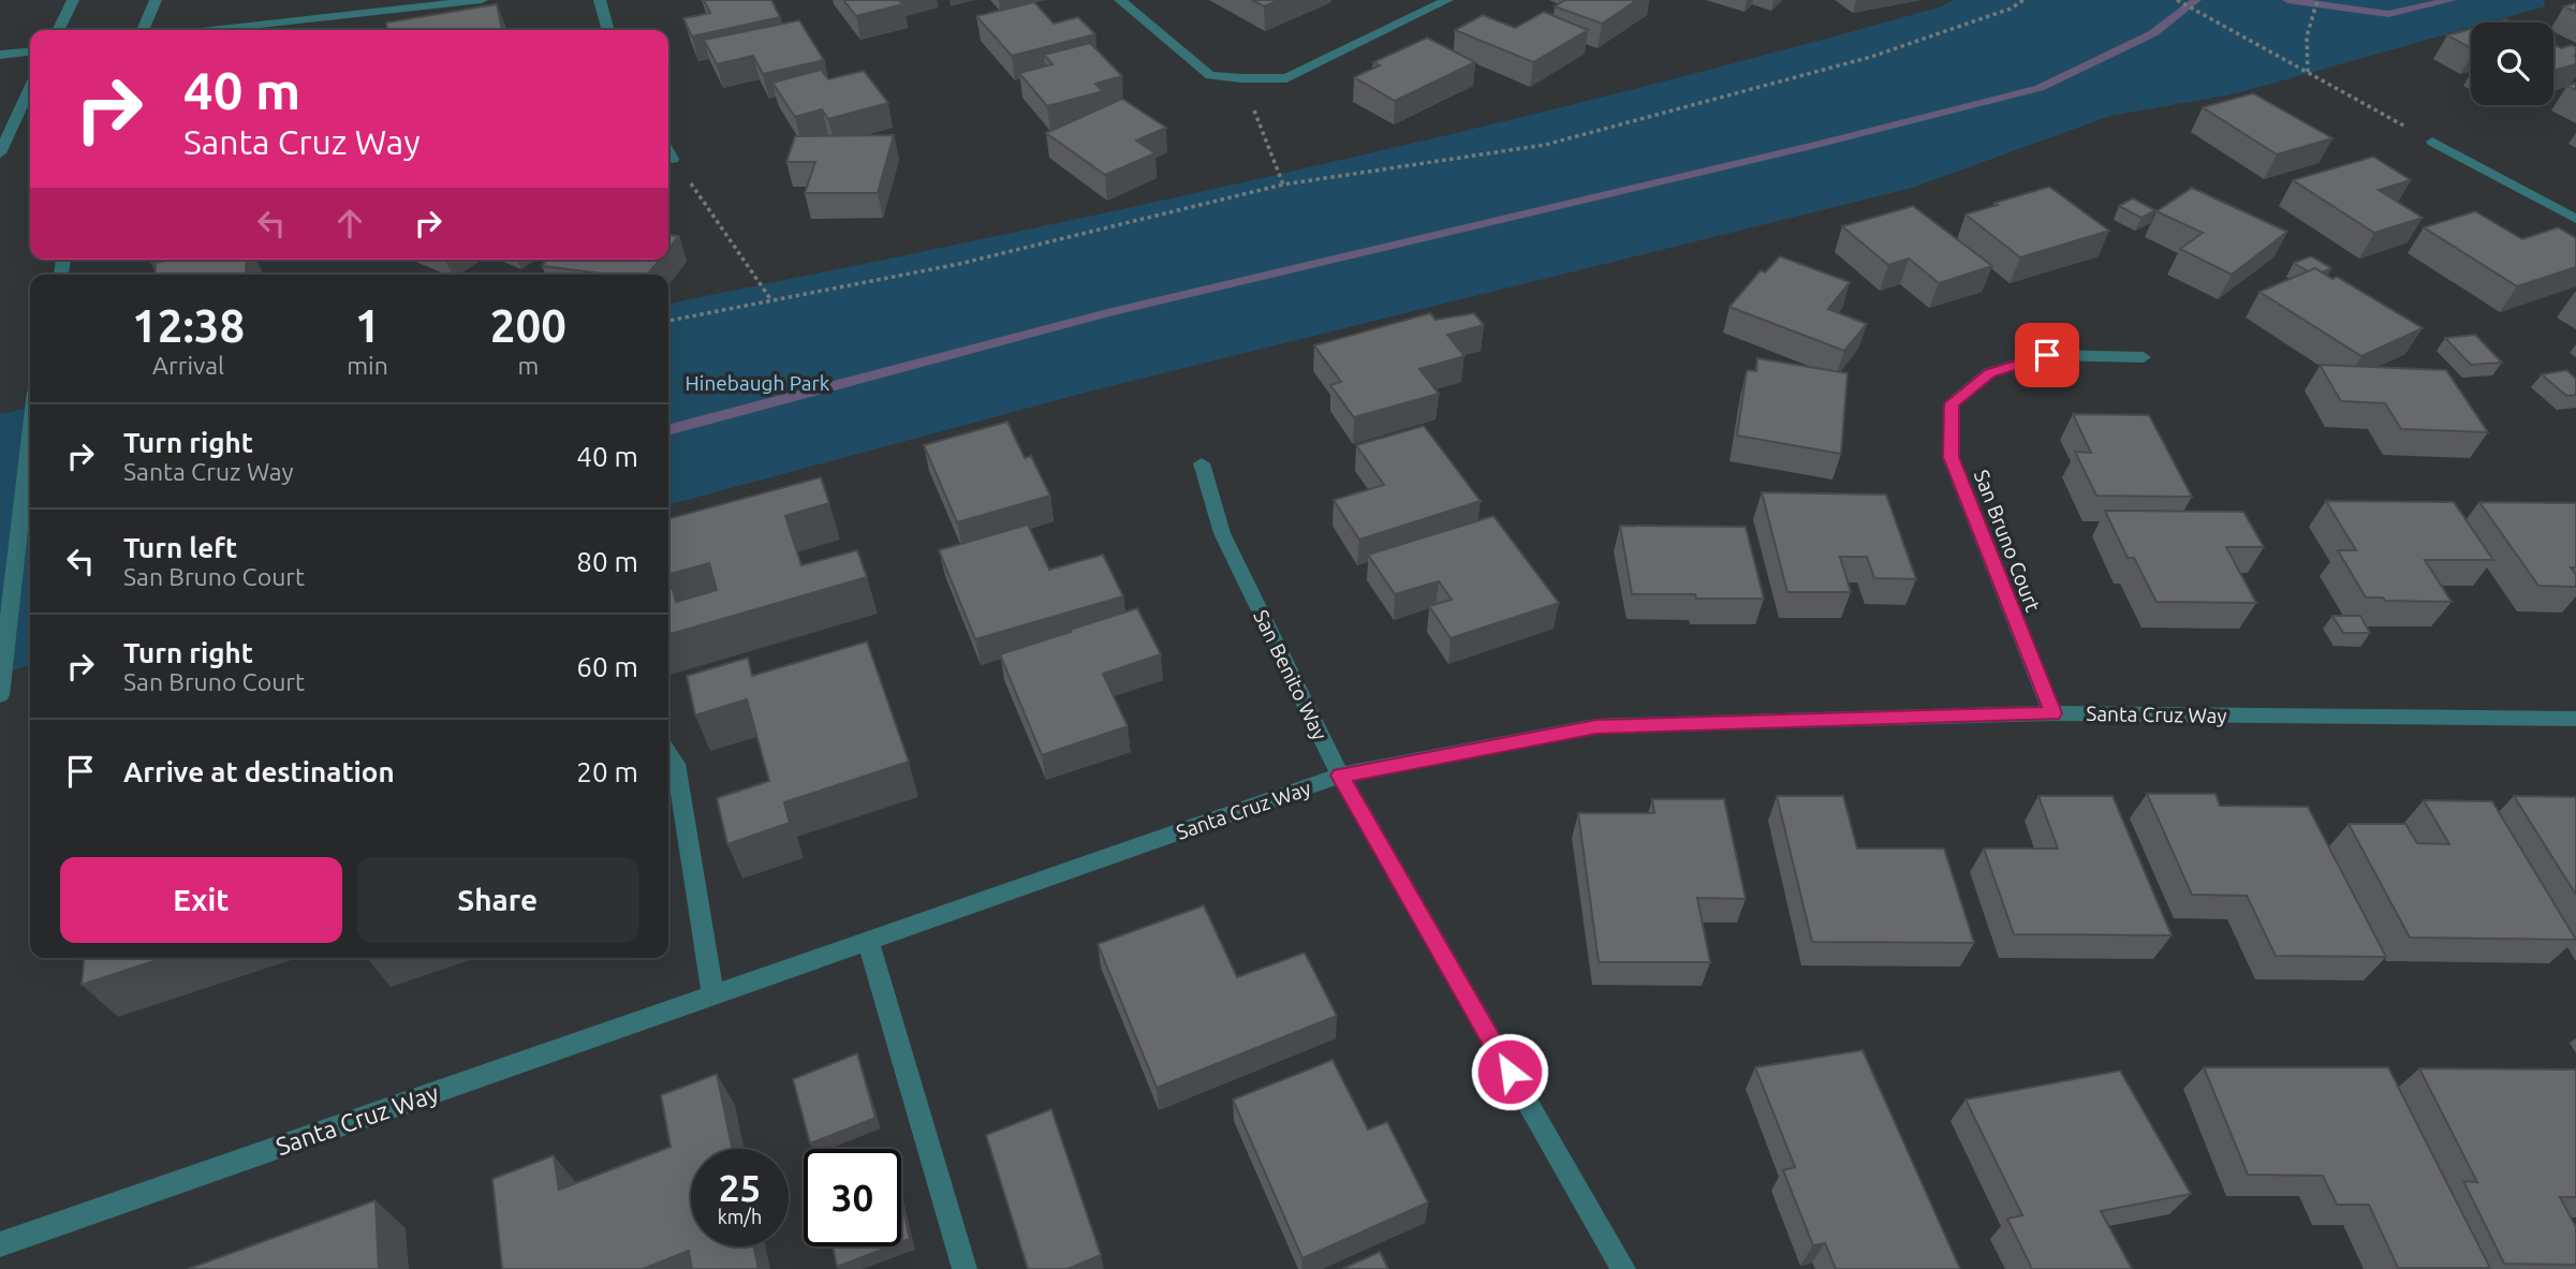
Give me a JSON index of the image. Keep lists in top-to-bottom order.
{
  "streets": {
    "street": ["San Bruno Court", "San Benito Way", "Santa Cruz Way"]
  },
  "crossings": [
    ["San Bruno Court", "Santa Cruz Way"],
    ["San Benito Way", "Santa Cruz Way"]
  ],
  "parks": ["Hinebaugh Park"],
  "page": {
    "turn": ["40 m", "Santa Cruz Way"],
    "eta": [
      "12:38",
      "Arrival",
      "1",
      "min",
      "200",
      "m"
    ],
    "list": [
      {
        "name": "Turn right",
        "note": "Santa Cruz Way",
        "value": "40 m"
      },
      {
        "name": "Turn left",
        "note": "San Bruno Court",
        "value": "80 m"
      },
      {
        "name": "Turn right",
        "note": "San Bruno Court",
        "value": "60 m"
      },
      {
        "name": "Arrive at destination",
        "value": "20 m"
      }
    ],
    "buttons": ["Exit", "Share"],
    "speed": "25 km/h",
    "limit": "30"
  }
}
